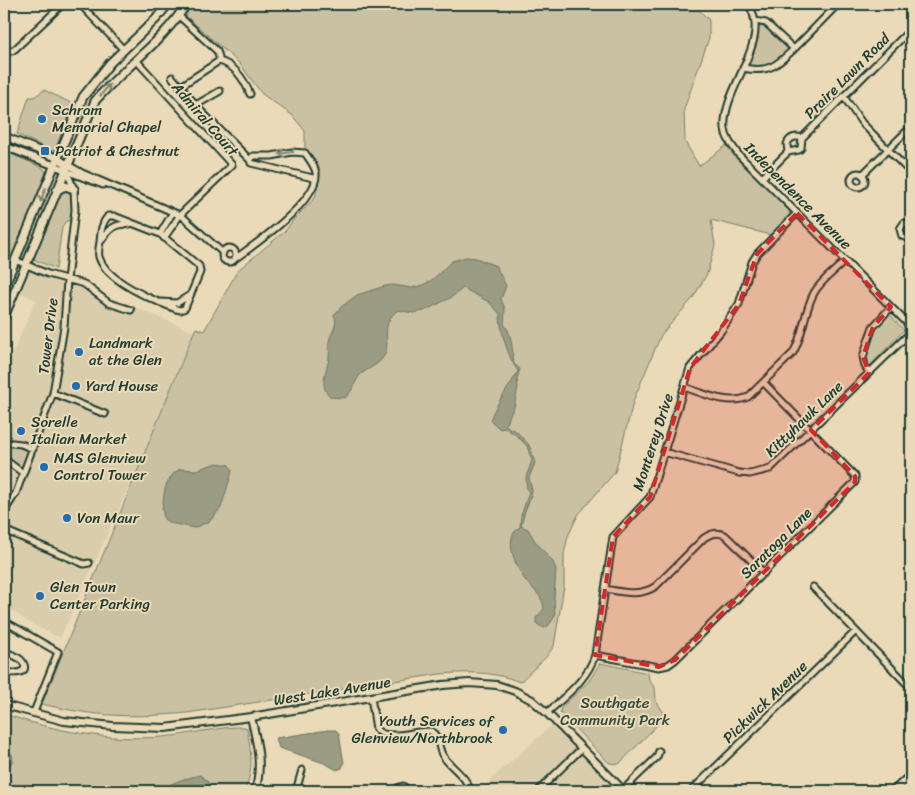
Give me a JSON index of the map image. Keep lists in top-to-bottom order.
{
  "streets": {
    "street": [
      "Praire Lawn Road",
      "Admiral Court",
      "Independence Avenue",
      "Tower Drive",
      "Kittyhawk Lane",
      "Monterey Drive",
      "Saratoga Lane",
      "West Lake Avenue",
      "Pickwick Avenue"
    ]
  },
  "crossings": [
    ["Independence Avenue", "Kittyhawk Lane"],
    ["Independence Avenue", "Monterey Drive"],
    ["Kittyhawk Lane", "Monterey Drive"],
    ["Kittyhawk Lane", "Saratoga Lane"],
    ["Monterey Drive", "Saratoga Lane"],
    ["Monterey Drive", "West Lake Avenue"]
  ],
  "parks": ["Southgate Community Park"],
  "places": {
    "other": [
      "Schram Memorial Chapel",
      "Landmark at the Glen",
      "Yard House",
      "Sorelle Italian Market",
      "NAS Glenview Control Tower",
      "Von Maur",
      "Glen Town Center Parking",
      "Youth Services of Glenview/Northbrook"
    ],
    "transit": ["Patriot & Chestnut"]
  }
}
